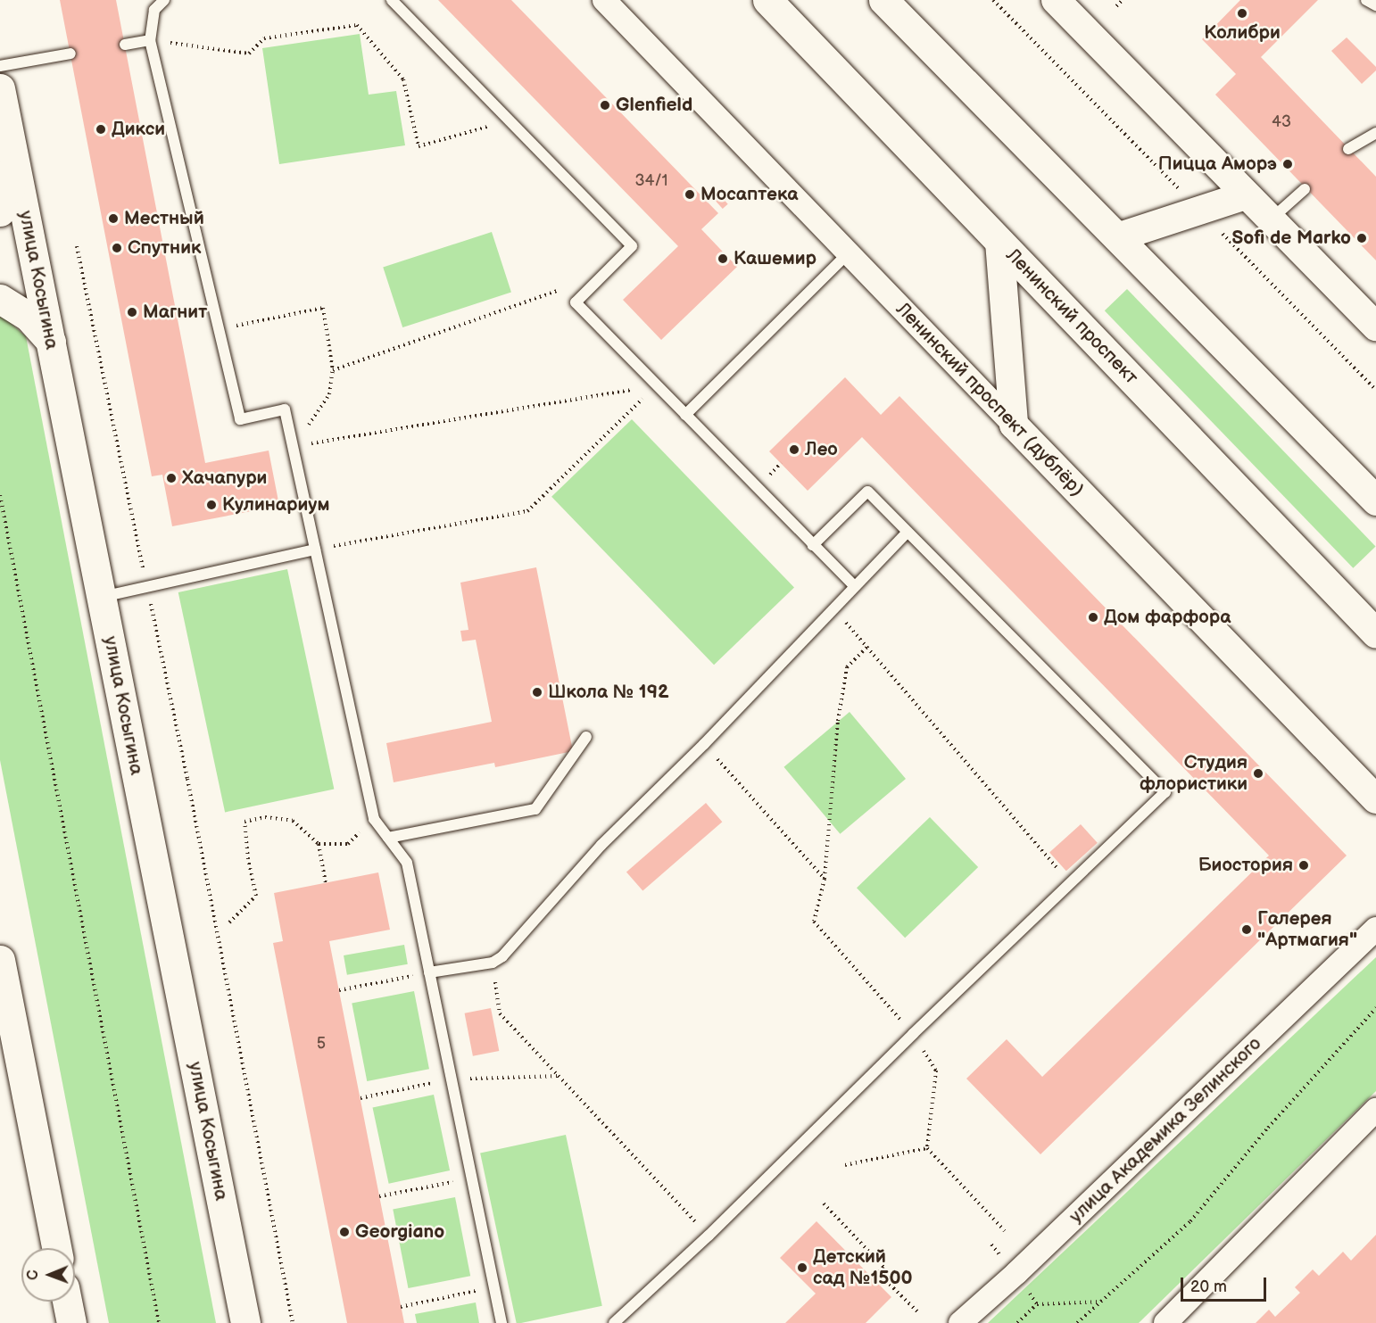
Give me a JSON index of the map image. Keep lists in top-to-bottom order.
{
  "streets": {
    "main road": ["улица Косыгина", "Ленинский проспект"],
    "street": ["Ленинский проспект (дублёр)", "улица Академика Зелинского"]
  },
  "places": [
    "Колибри",
    "Glenfield",
    "Дикси",
    "Пицца Аморэ",
    "Мосаптека",
    "Местный",
    "Sofi de Marko",
    "Спутник",
    "Кашемир",
    "Магнит",
    "Лео",
    "Хачапури",
    "Кулинариум",
    "Дом фарфора",
    "Школа № 192",
    "Студия флористики",
    "Биостория",
    "Галерея \"Артмагия\"",
    "Georgiano",
    "Детский сад №1500"
  ],
  "house_numbers": ["43", "34/1", "5"],
  "scale_bar": "20 m",
  "north": "left"
}
